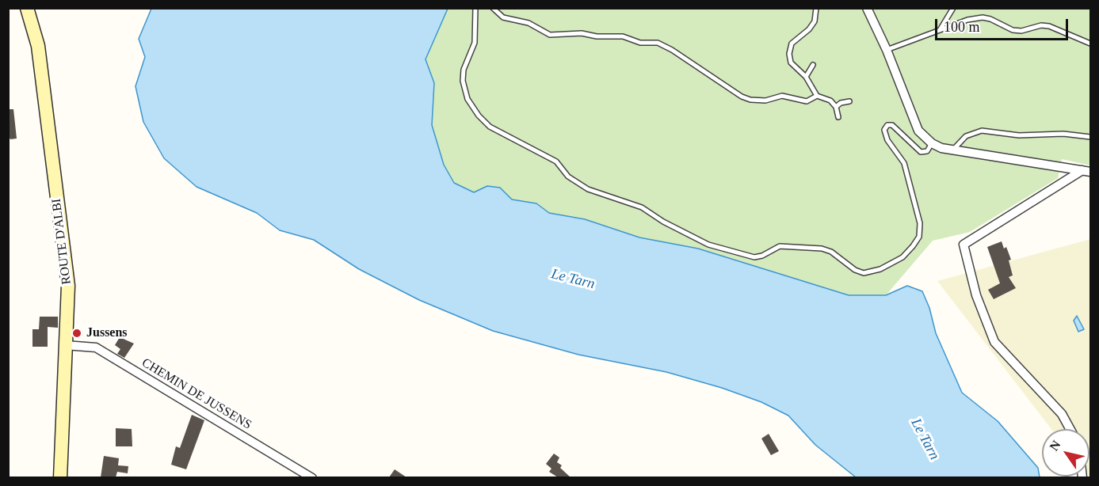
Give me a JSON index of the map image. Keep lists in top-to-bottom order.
{
  "streets": {
    "street": ["ROUTE D'ALBI", "CHEMIN DE JUSSENS"]
  },
  "crossings": [
    ["ROUTE D'ALBI", "CHEMIN DE JUSSENS"]
  ],
  "water": ["Le Tarn"],
  "places": ["Jussens"],
  "scale_bar": "100 m",
  "north": "top left"
}
